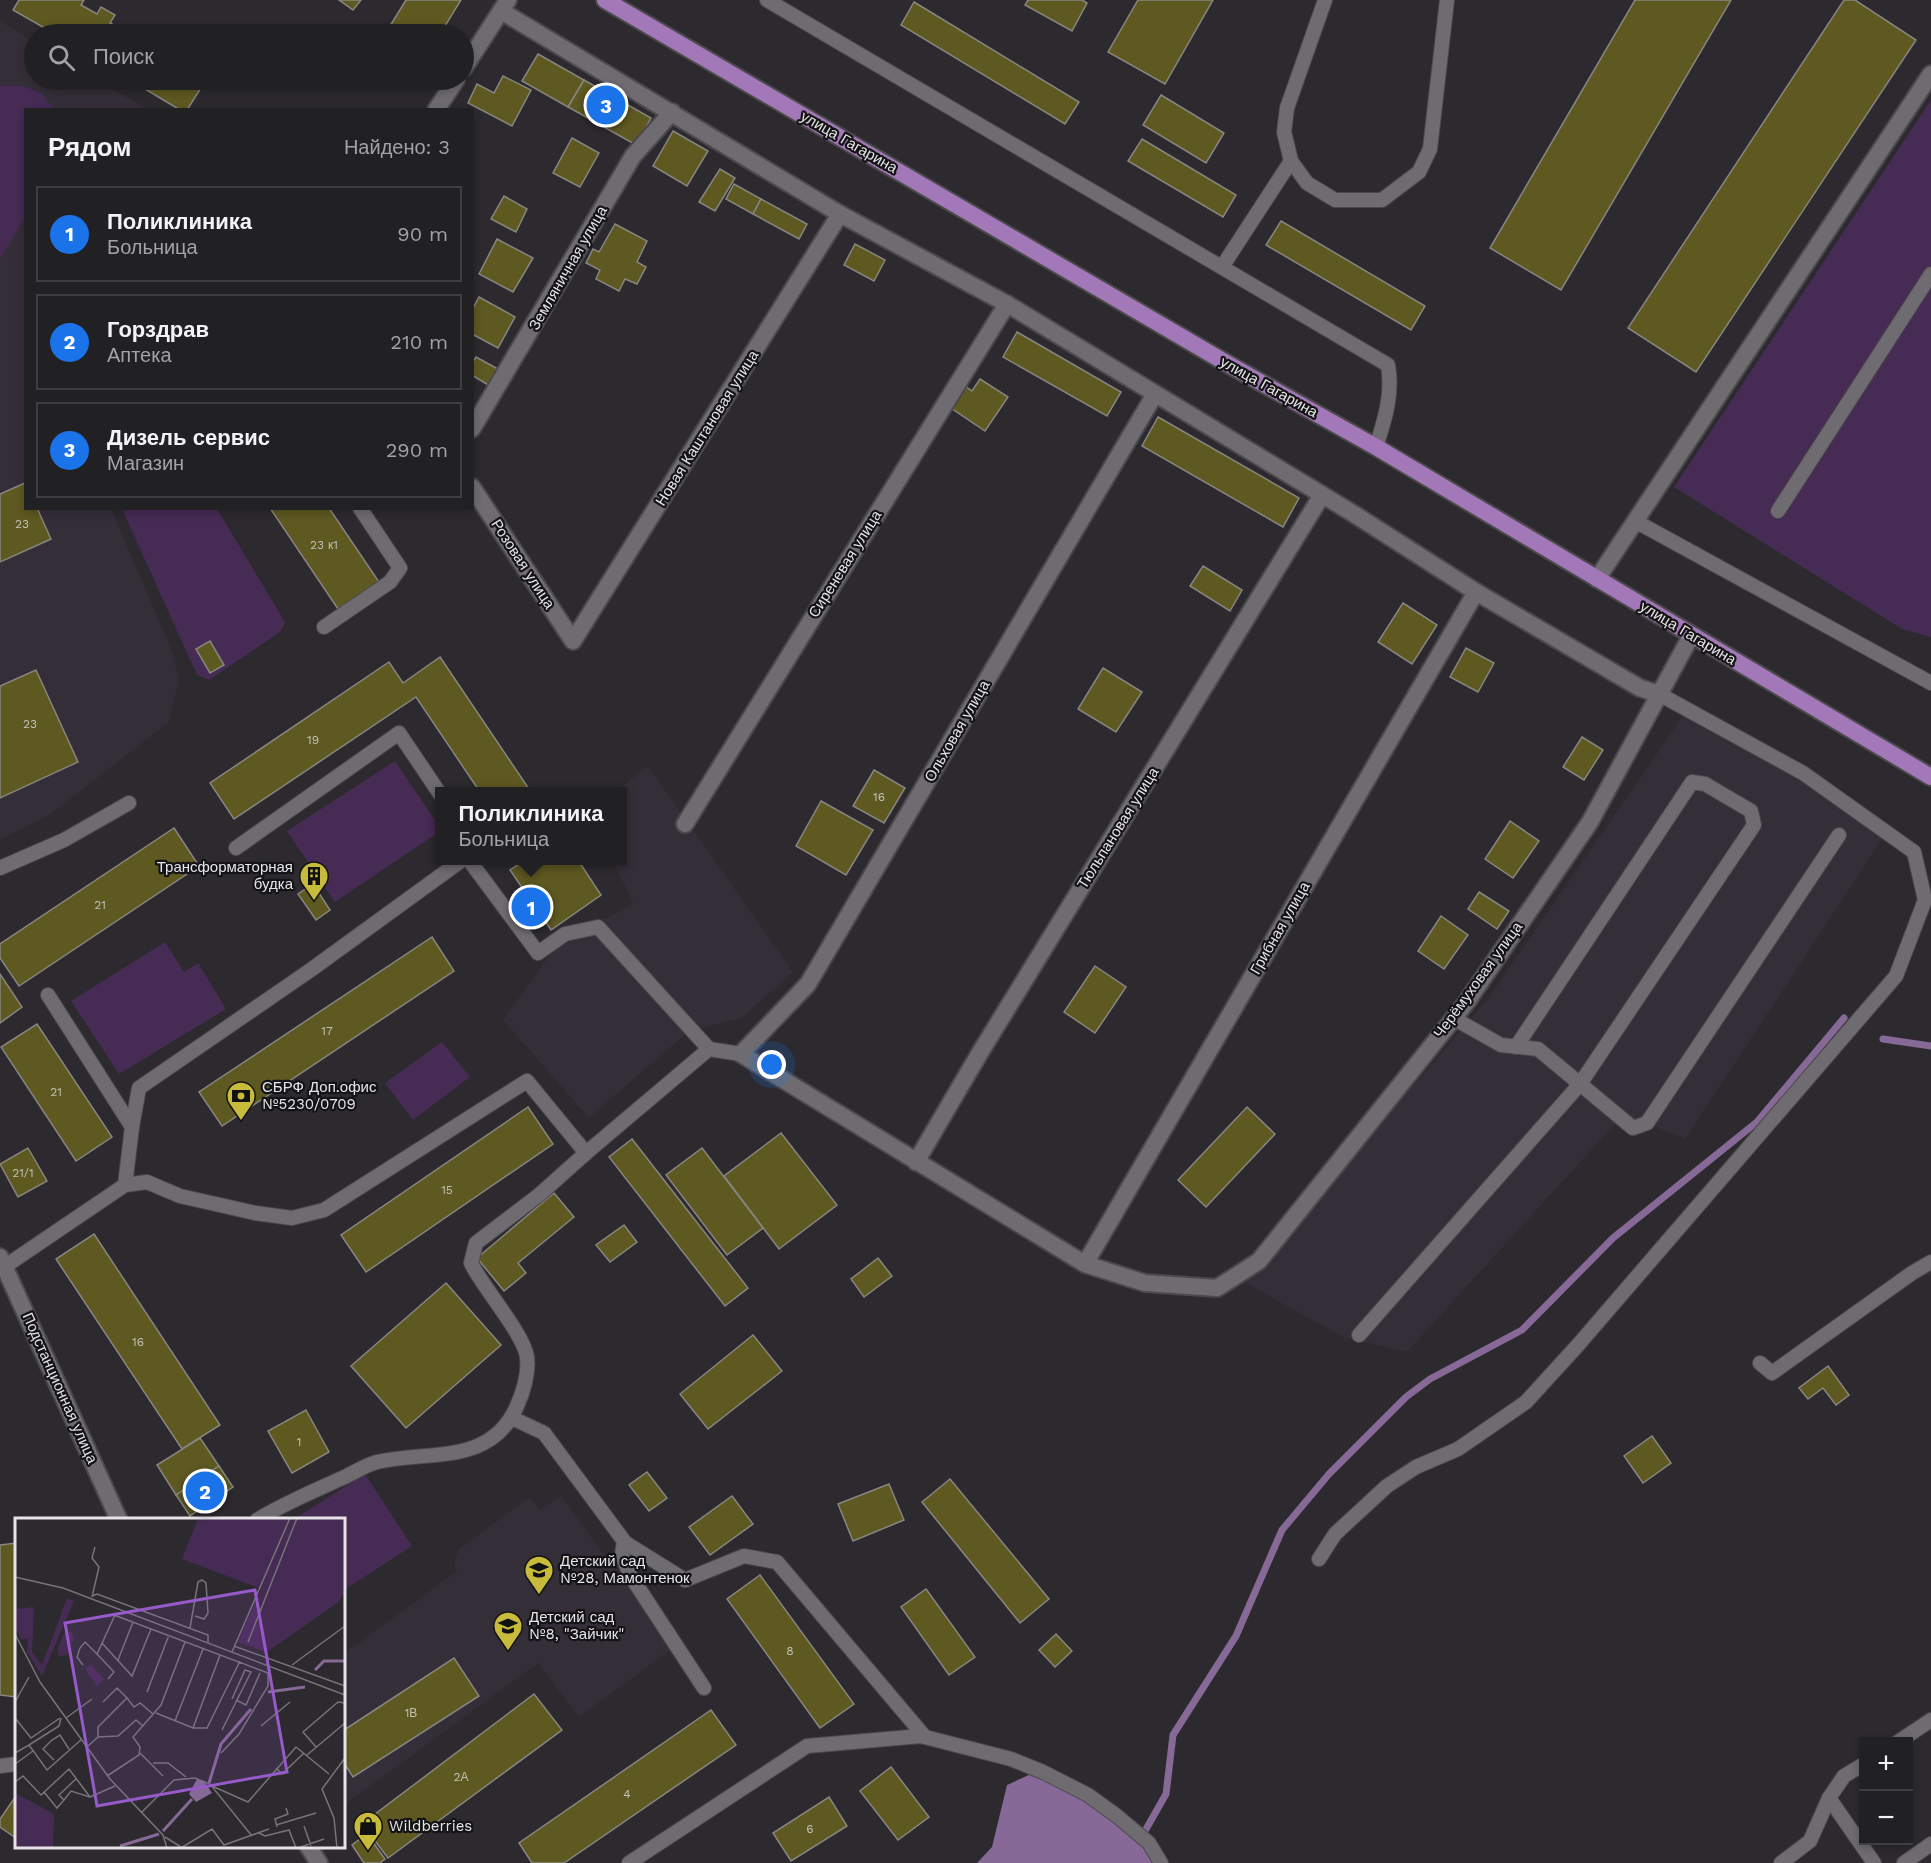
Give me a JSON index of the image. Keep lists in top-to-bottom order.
{
  "streets": {
    "main road": ["улица Гагарина"],
    "street": [
      "Земляничная улица",
      "Новая Каштановая улица",
      "Розовая улица",
      "Сиреневая улица",
      "Ольховая улица",
      "Тюльпановая улица",
      "Грибная улица",
      "Черёмуховая улица",
      "Подстанционная улица"
    ]
  },
  "crossings": [
    ["улица Гагарина", "Черёмуховая улица"],
    ["Новая Каштановая улица", "Розовая улица"],
    ["Грибная улица", "Черёмуховая улица"]
  ],
  "places": {
    "building": ["Трансформаторная будка"],
    "bank": ["СБРФ Доп.офис №5230/0709"],
    "school or university": ["Детский сад №28, Мамонтенок", "Детский сад №8, \"Зайчик\""],
    "shop": ["Wildberries"]
  },
  "house_numbers": [
    "23",
    "23 к1",
    "23",
    "19",
    "16",
    "21",
    "17",
    "21",
    "21/1",
    "15",
    "16",
    "1",
    "8",
    "1В",
    "2А",
    "4",
    "6"
  ],
  "page": {
    "search": "Поиск",
    "pins": ["3", "1", "2"],
    "heading": ["Рядом", "Найдено: 3"],
    "list": [
      {
        "mark": "1",
        "name": "Поликлиника",
        "note": "Больница",
        "value": "90 m"
      },
      {
        "mark": "2",
        "name": "Горздрав",
        "note": "Аптека",
        "value": "210 m"
      },
      {
        "mark": "3",
        "name": "Дизель сервис",
        "note": "Магазин",
        "value": "290 m"
      }
    ],
    "popup": ["Поликлиника", "Больница"],
    "map_buttons": ["+", "−"]
  }
}
